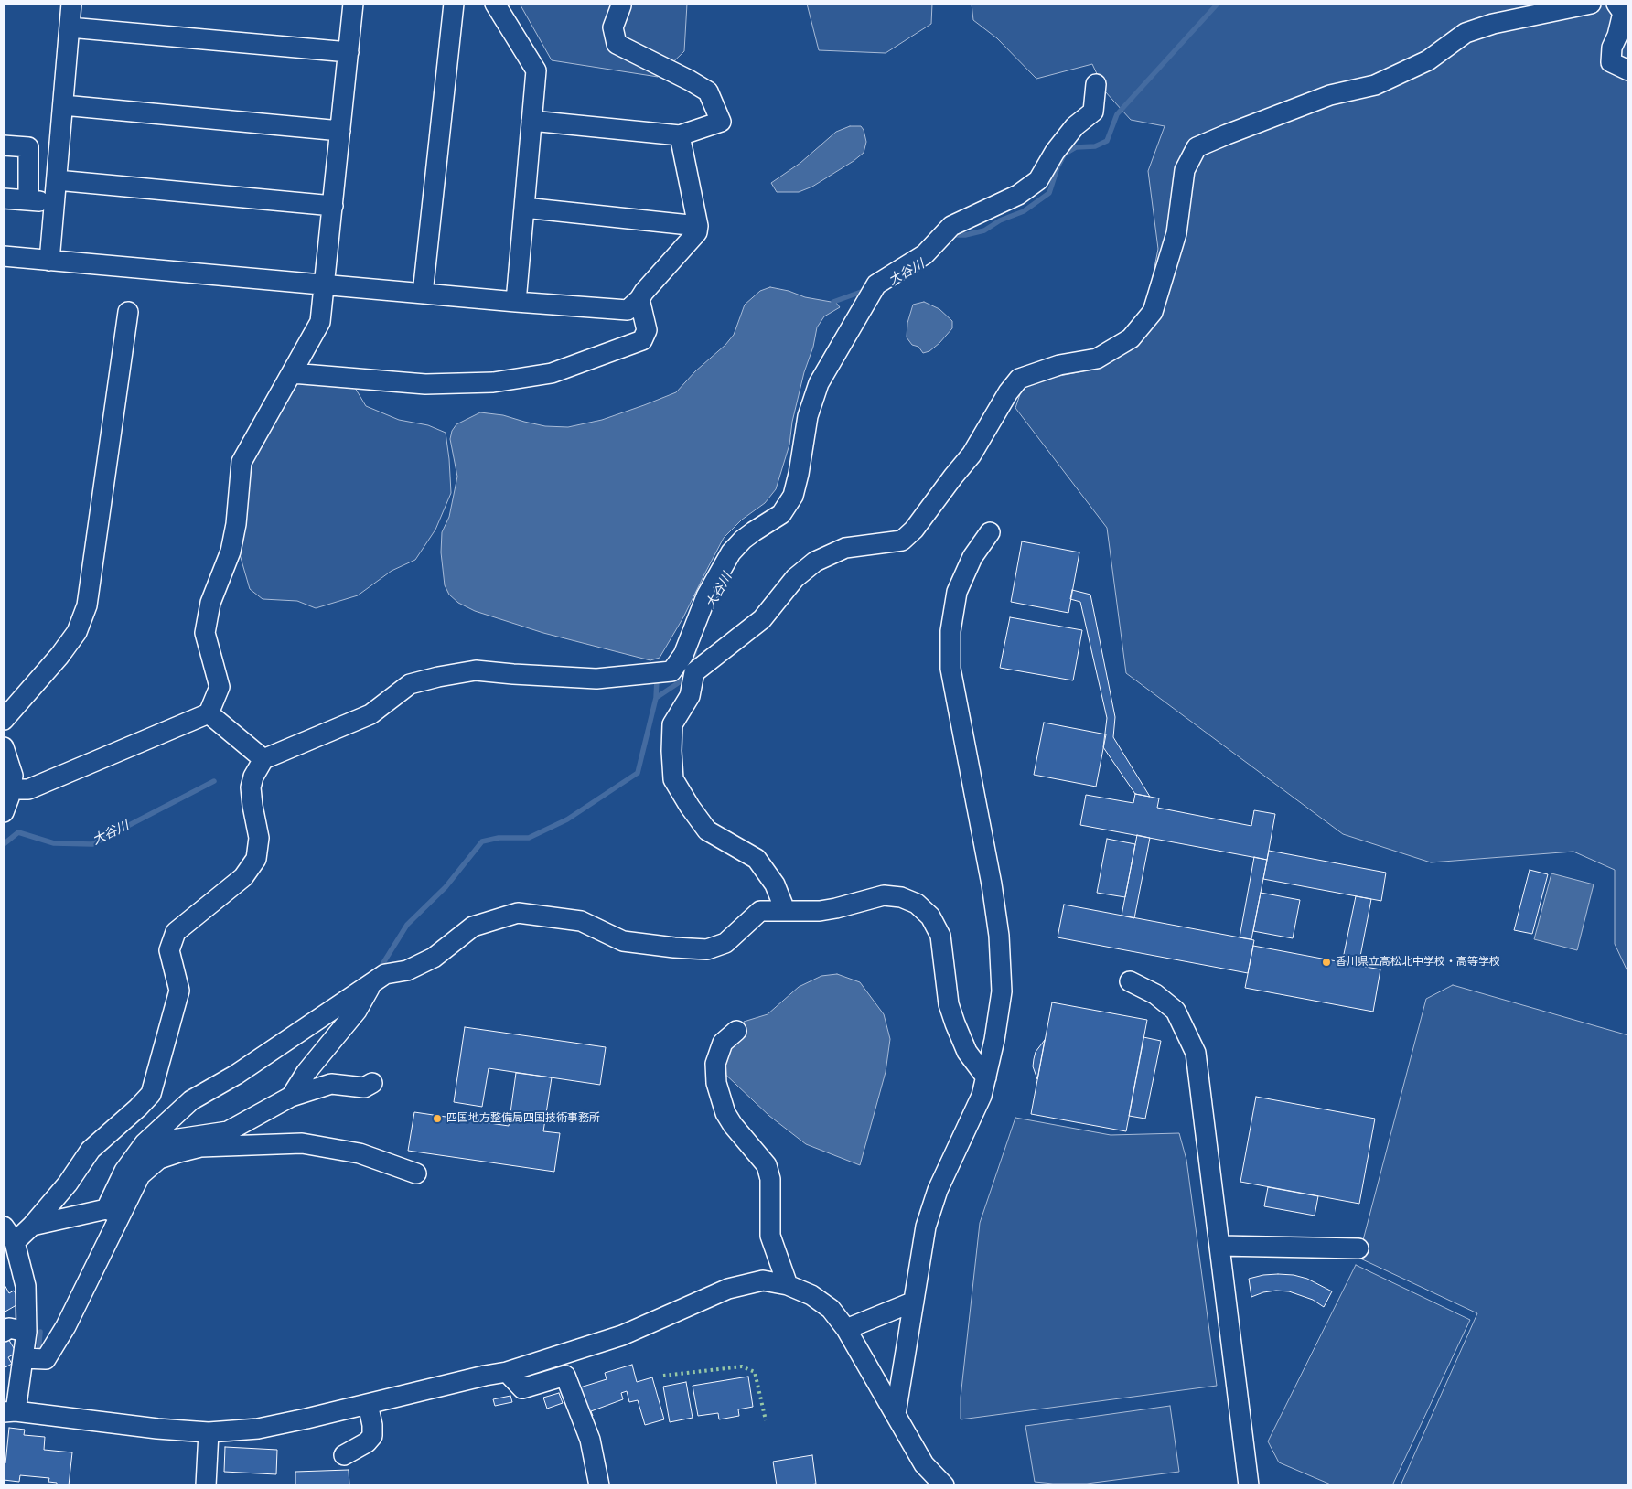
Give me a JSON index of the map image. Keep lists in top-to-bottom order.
{
  "water": ["大谷川"],
  "places": ["香川県立高松北中学校・高等学校", "四国地方整備局四国技術事務所"]
}
